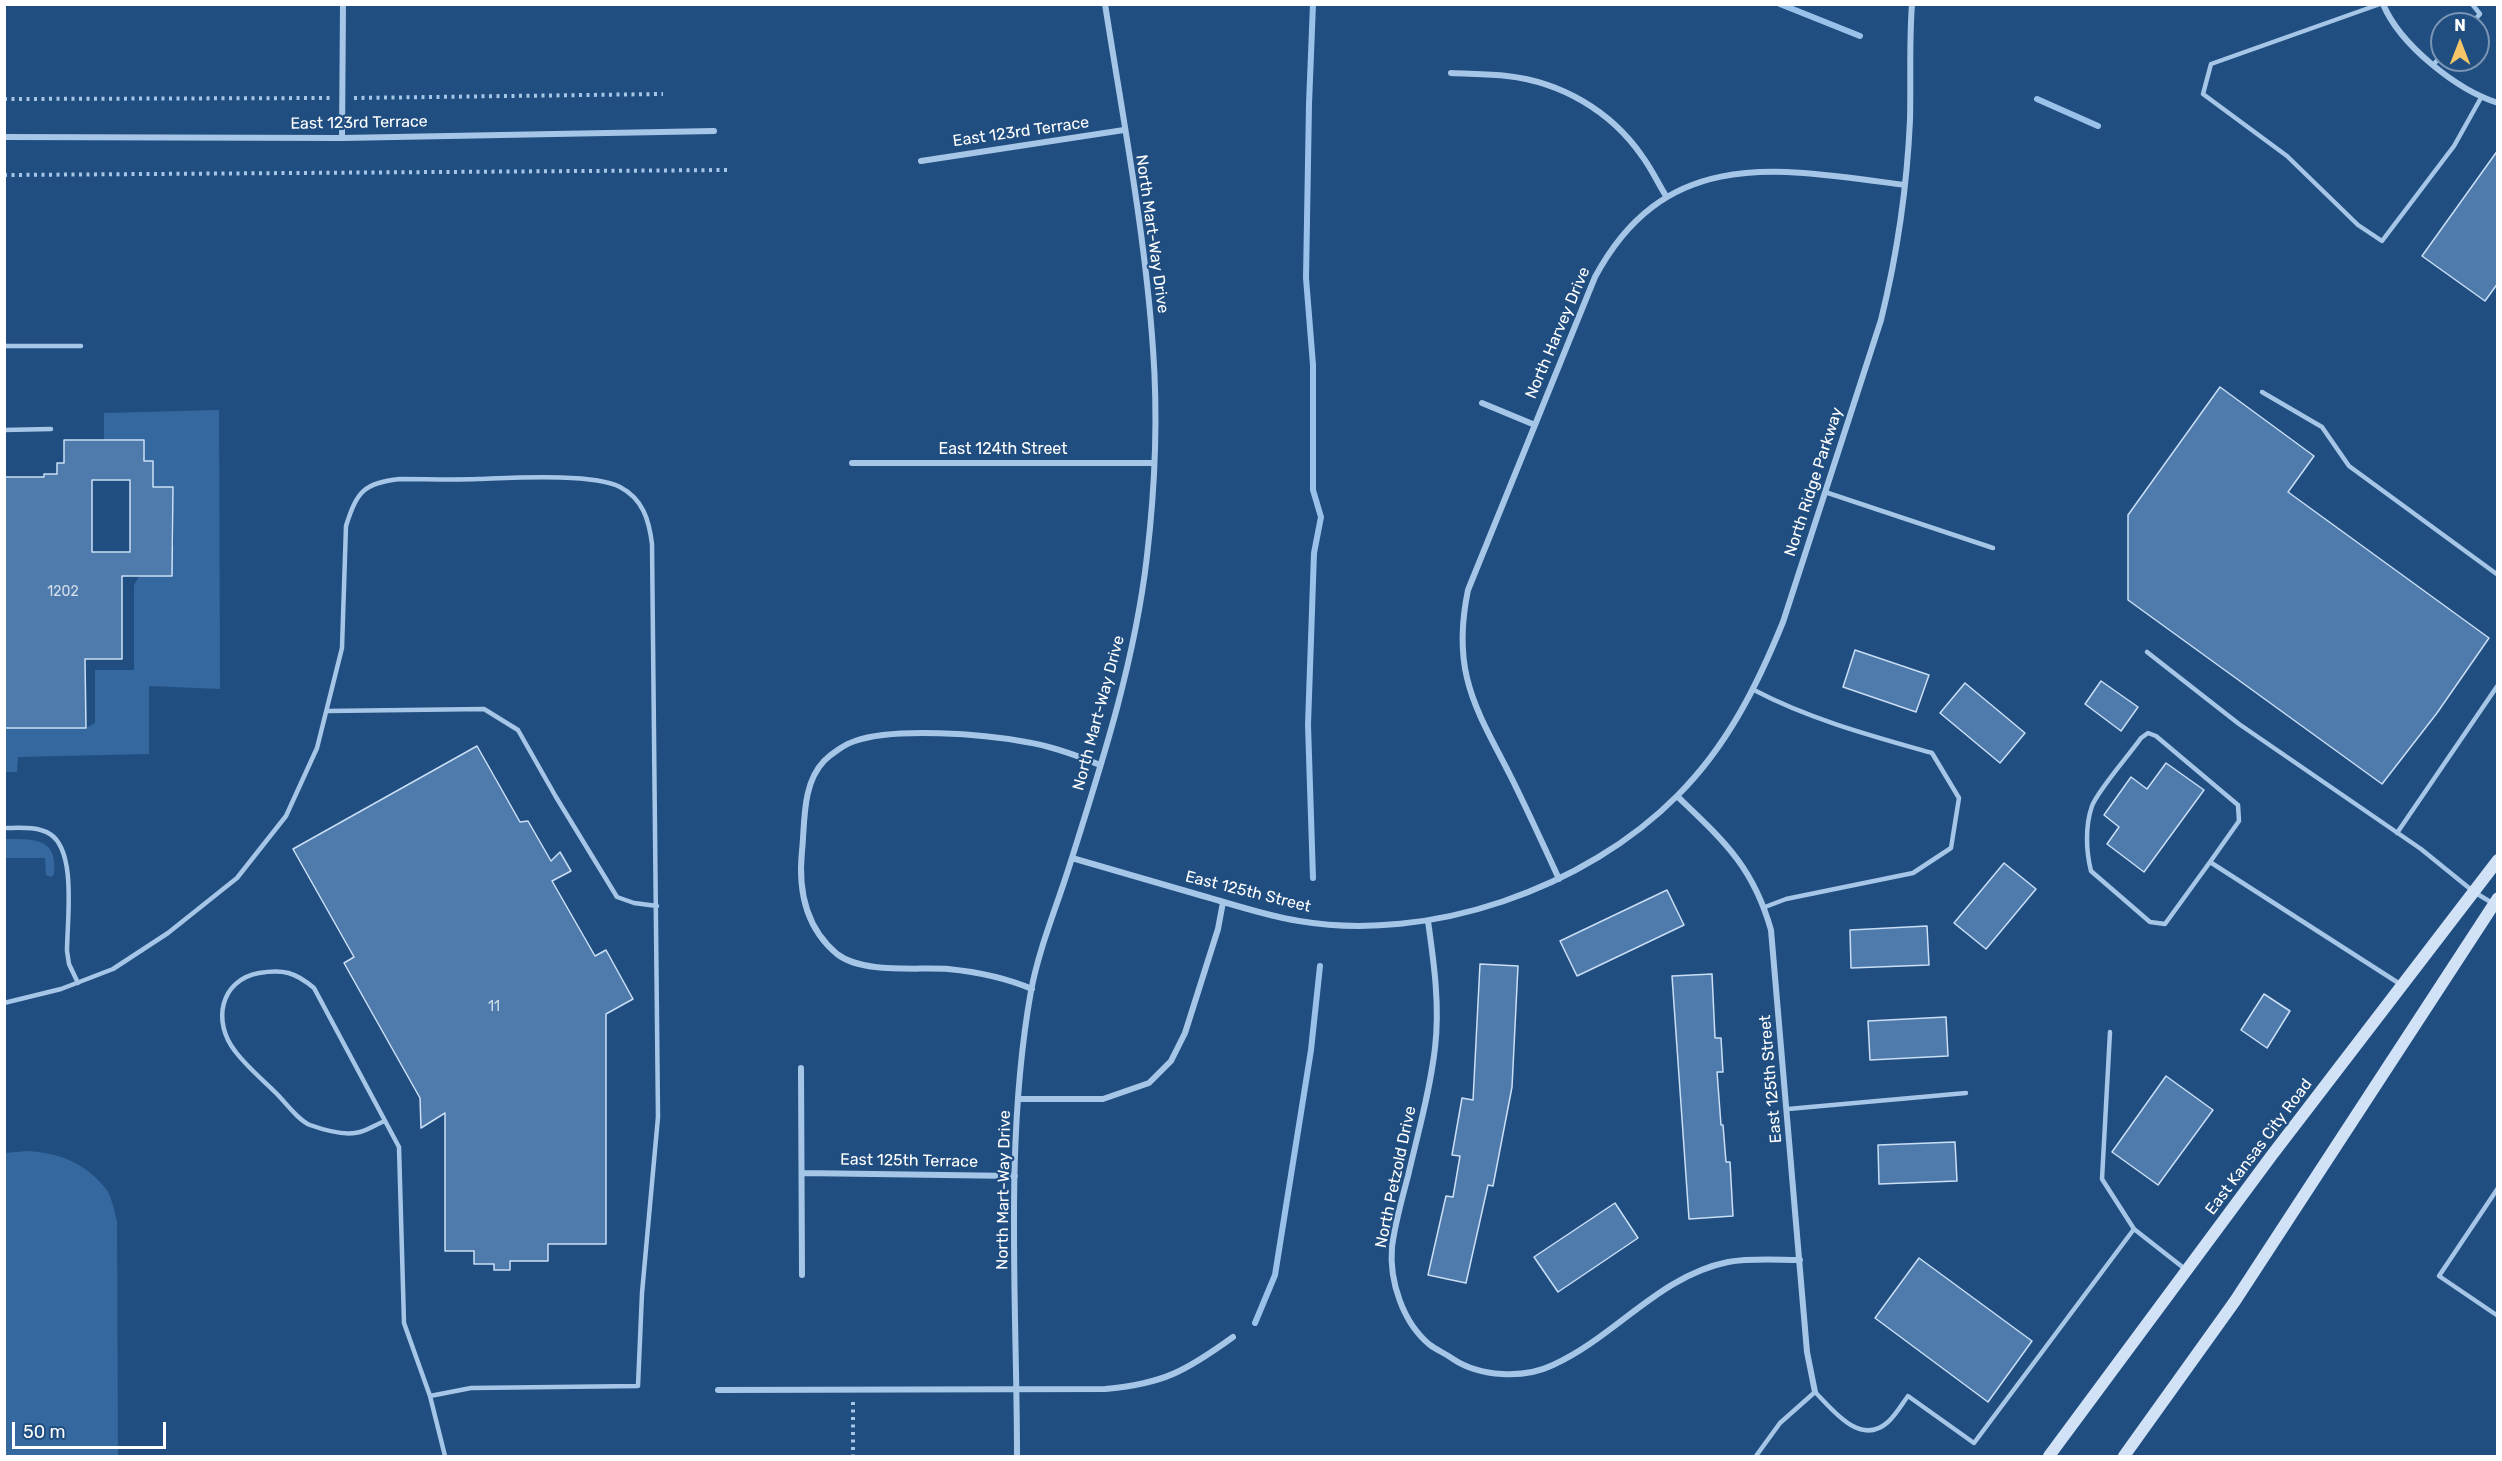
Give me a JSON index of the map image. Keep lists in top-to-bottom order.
{
  "streets": {
    "main road": ["East Kansas City Road"],
    "street": [
      "East 123rd Terrace",
      "North Mart-Way Drive",
      "North Harvey Drive",
      "East 124th Street",
      "North Ridge Parkway",
      "East 125th Street",
      "East 125th Terrace",
      "North Petzold Drive"
    ]
  },
  "crossings": [
    ["East 123rd Terrace", "North Mart-Way Drive"],
    ["North Mart-Way Drive", "East 124th Street"],
    ["North Mart-Way Drive", "East 125th Street"],
    ["North Mart-Way Drive", "East 125th Terrace"],
    ["North Harvey Drive", "North Ridge Parkway"],
    ["North Harvey Drive", "East 125th Street"],
    ["North Ridge Parkway", "East 125th Street"],
    ["East 125th Street", "North Petzold Drive"]
  ],
  "house_numbers": ["1202", "11"],
  "scale_bar": "50 m",
  "north": "top"
}
